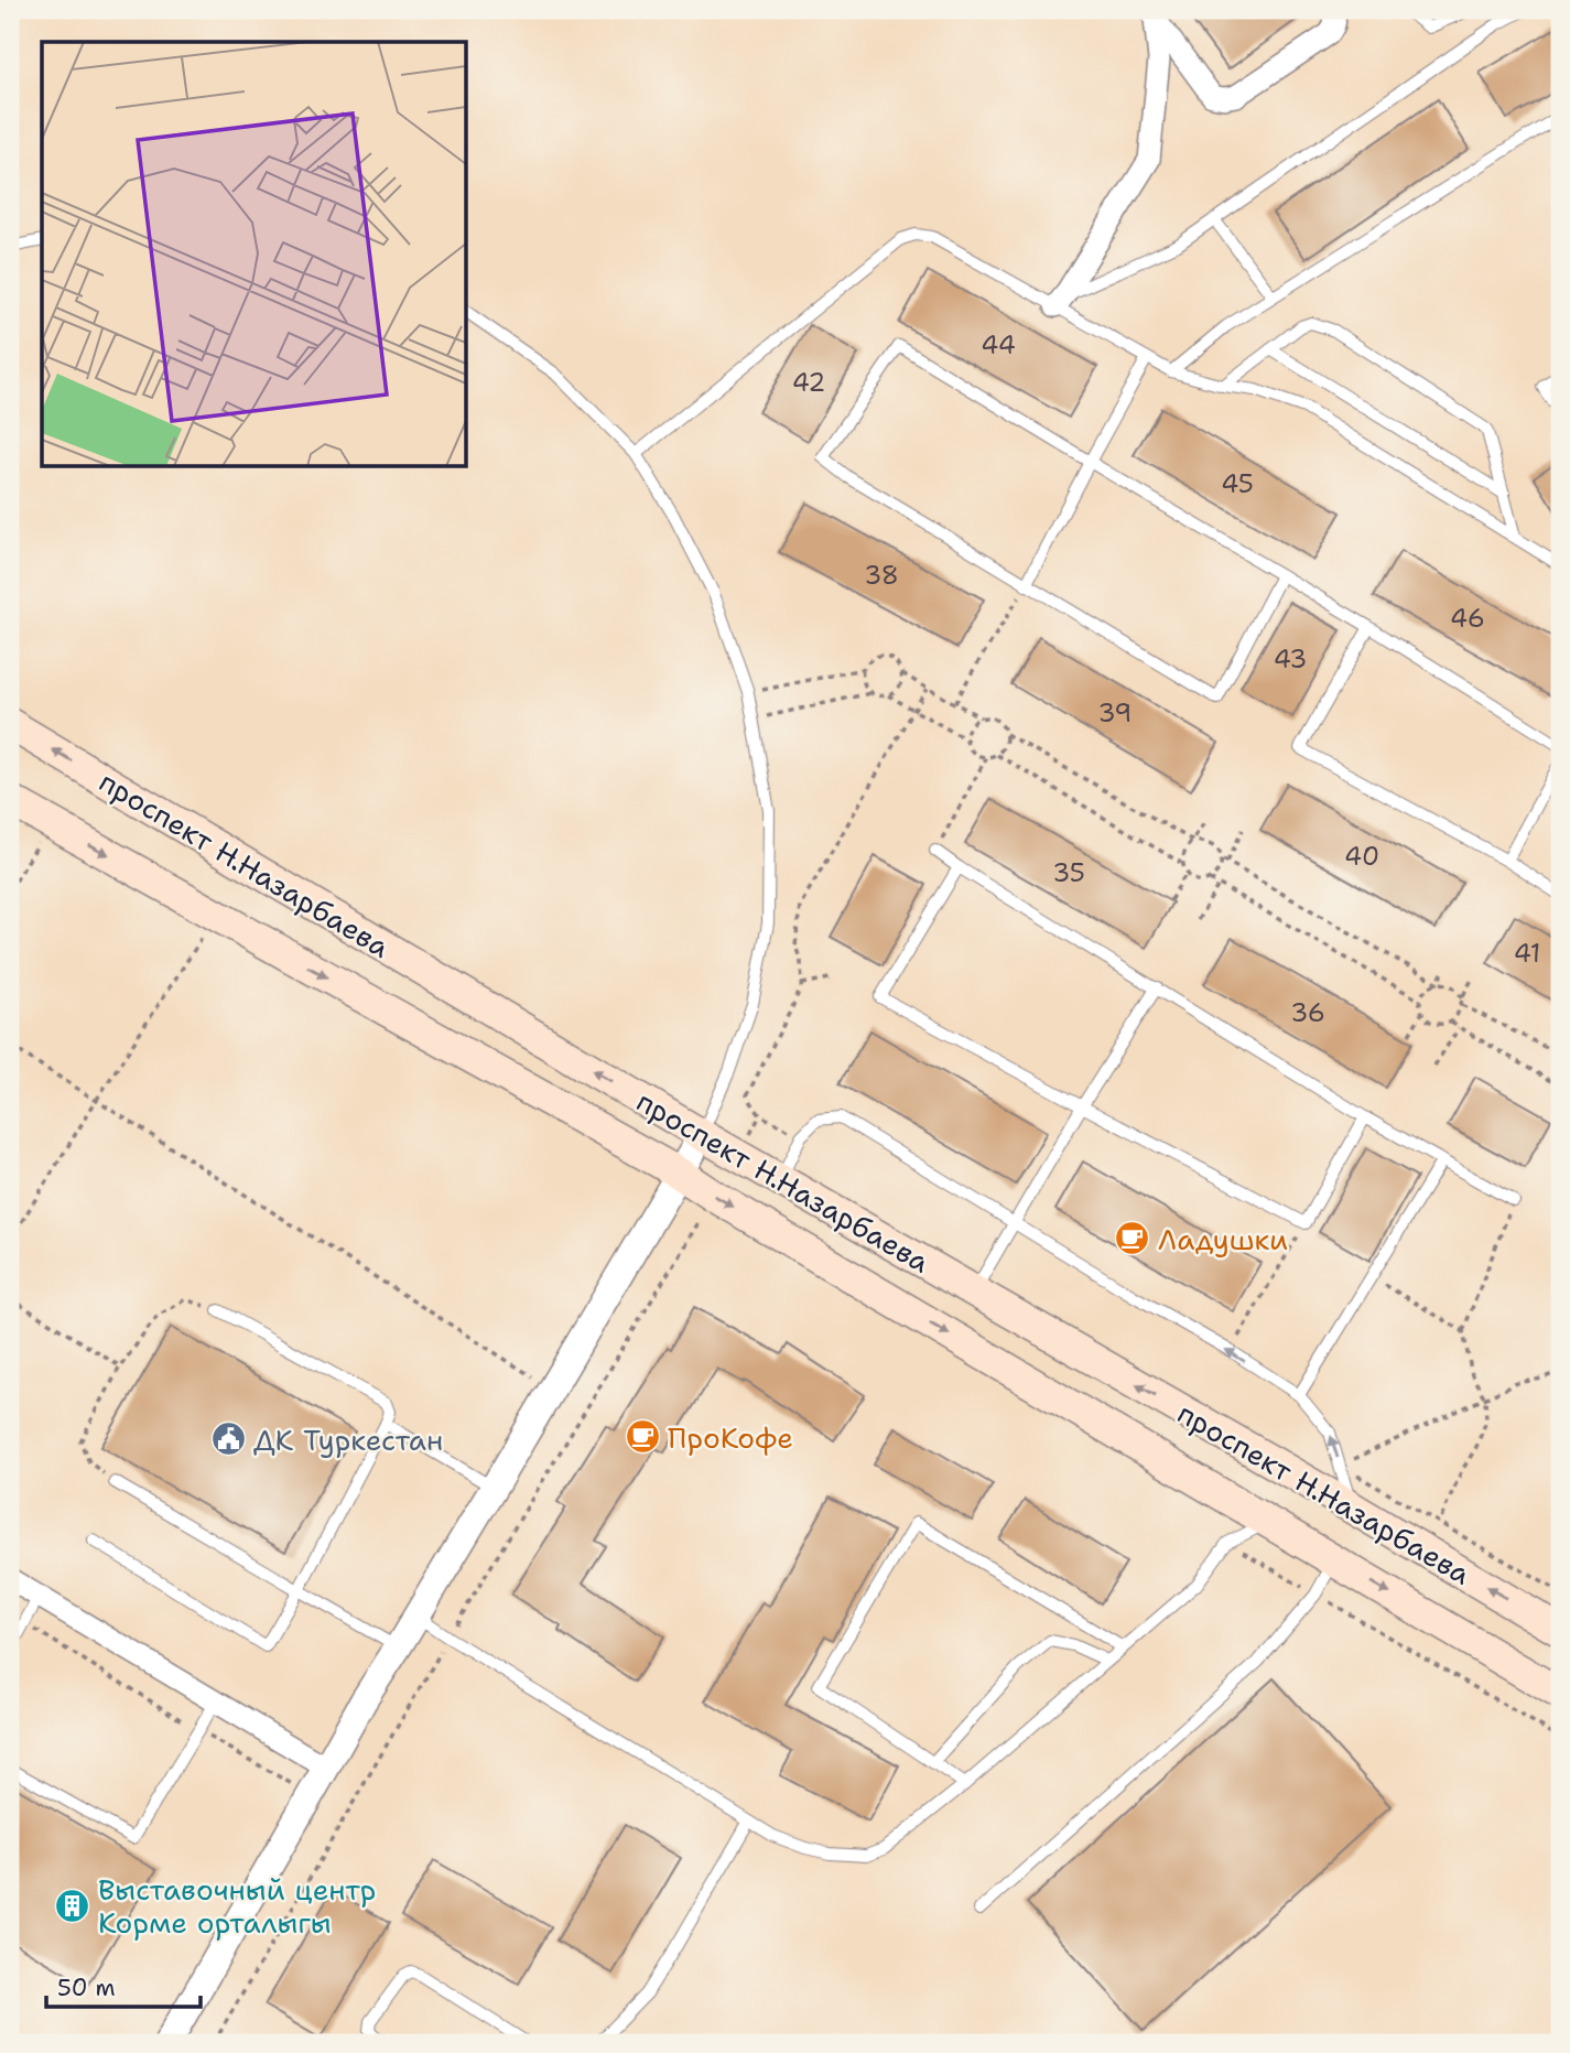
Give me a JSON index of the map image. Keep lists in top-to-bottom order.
{
  "streets": {
    "main road": ["проспект Н.Назарбаева"]
  },
  "places": {
    "cafe": ["Ладушки", "ПроКофе"],
    "public building": ["ДК Туркестан"],
    "building": ["Выставочный центр Корме орталыгы"]
  },
  "house_numbers": [
    "44",
    "42",
    "45",
    "38",
    "46",
    "43",
    "39",
    "40",
    "35",
    "41",
    "36"
  ],
  "scale_bar": "50 m"
}
